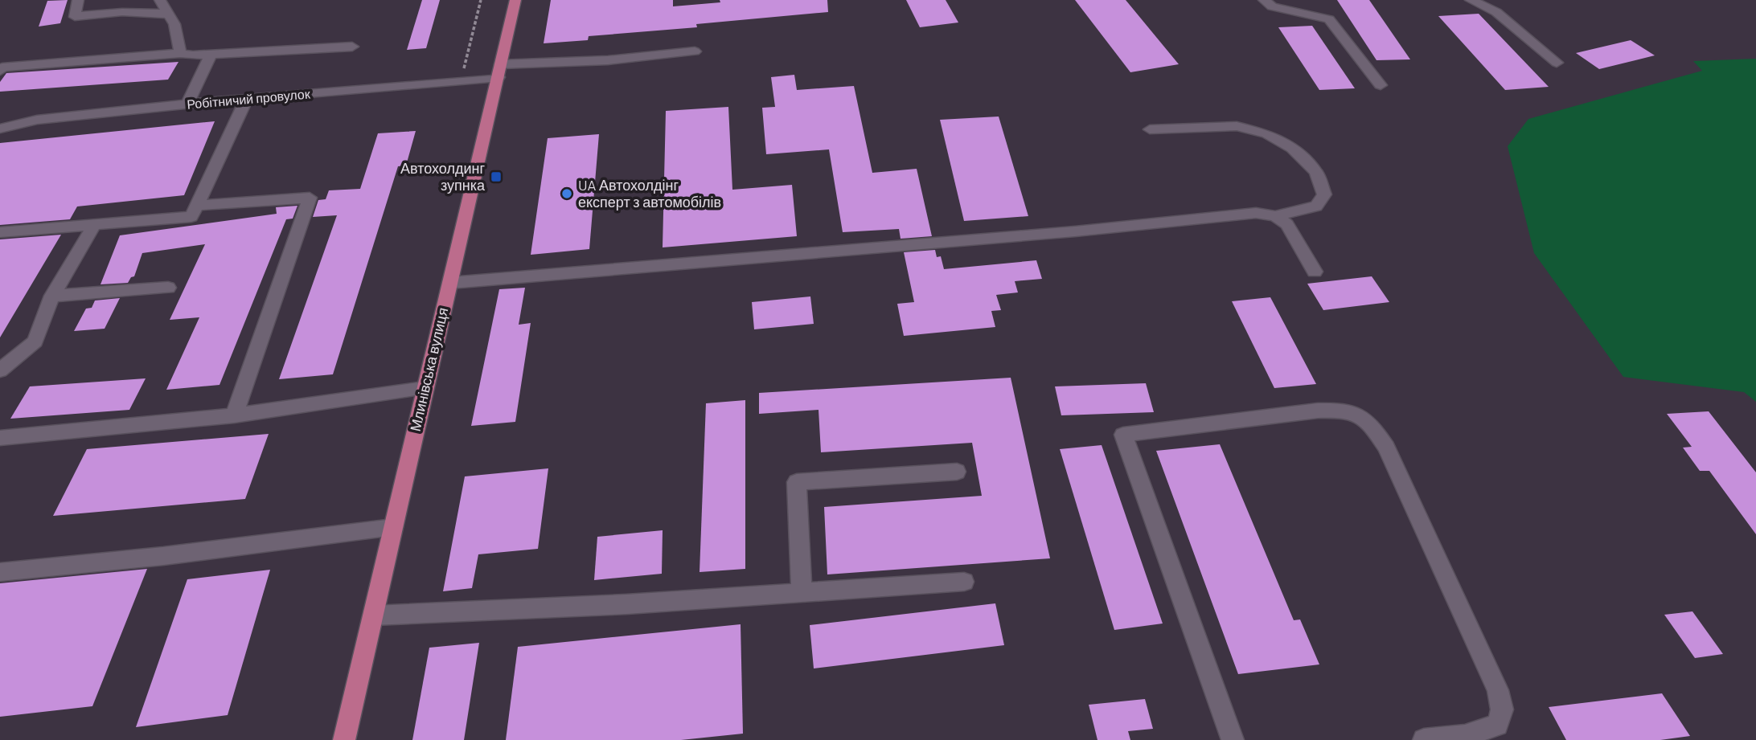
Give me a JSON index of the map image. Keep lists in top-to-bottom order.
{
  "streets": {
    "main road": ["Млинівська вулиця"],
    "street": ["Робітничий провулок"]
  },
  "crossings": [
    ["Робітничий провулок", "Млинівська вулиця"]
  ],
  "places": {
    "transit": ["Автохолдинг зупнка"],
    "other": ["UA Автохолдінг експерт з автомобілів"]
  }
}
